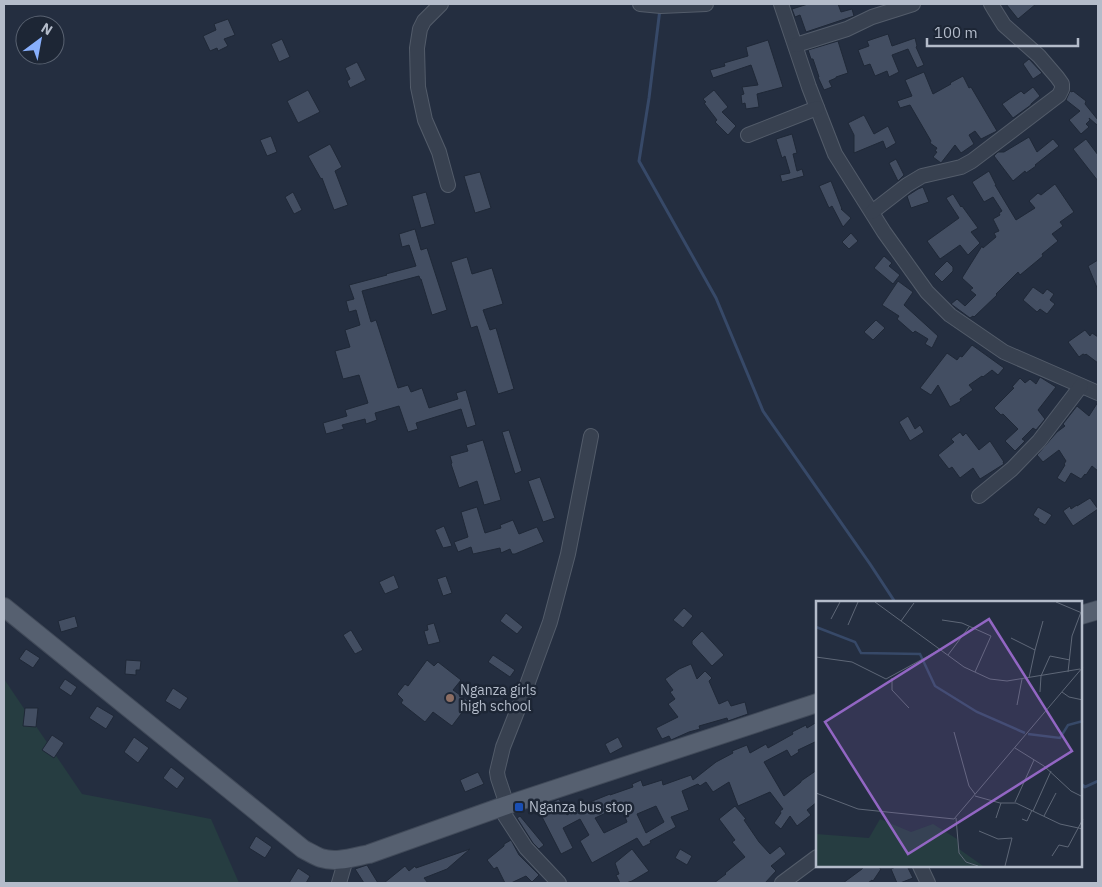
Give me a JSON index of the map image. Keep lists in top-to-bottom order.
{
  "places": {
    "other": ["Nganza girls high school"],
    "transit": ["Nganza bus stop"]
  },
  "scale_bar": "100 m",
  "north": "top right"
}
